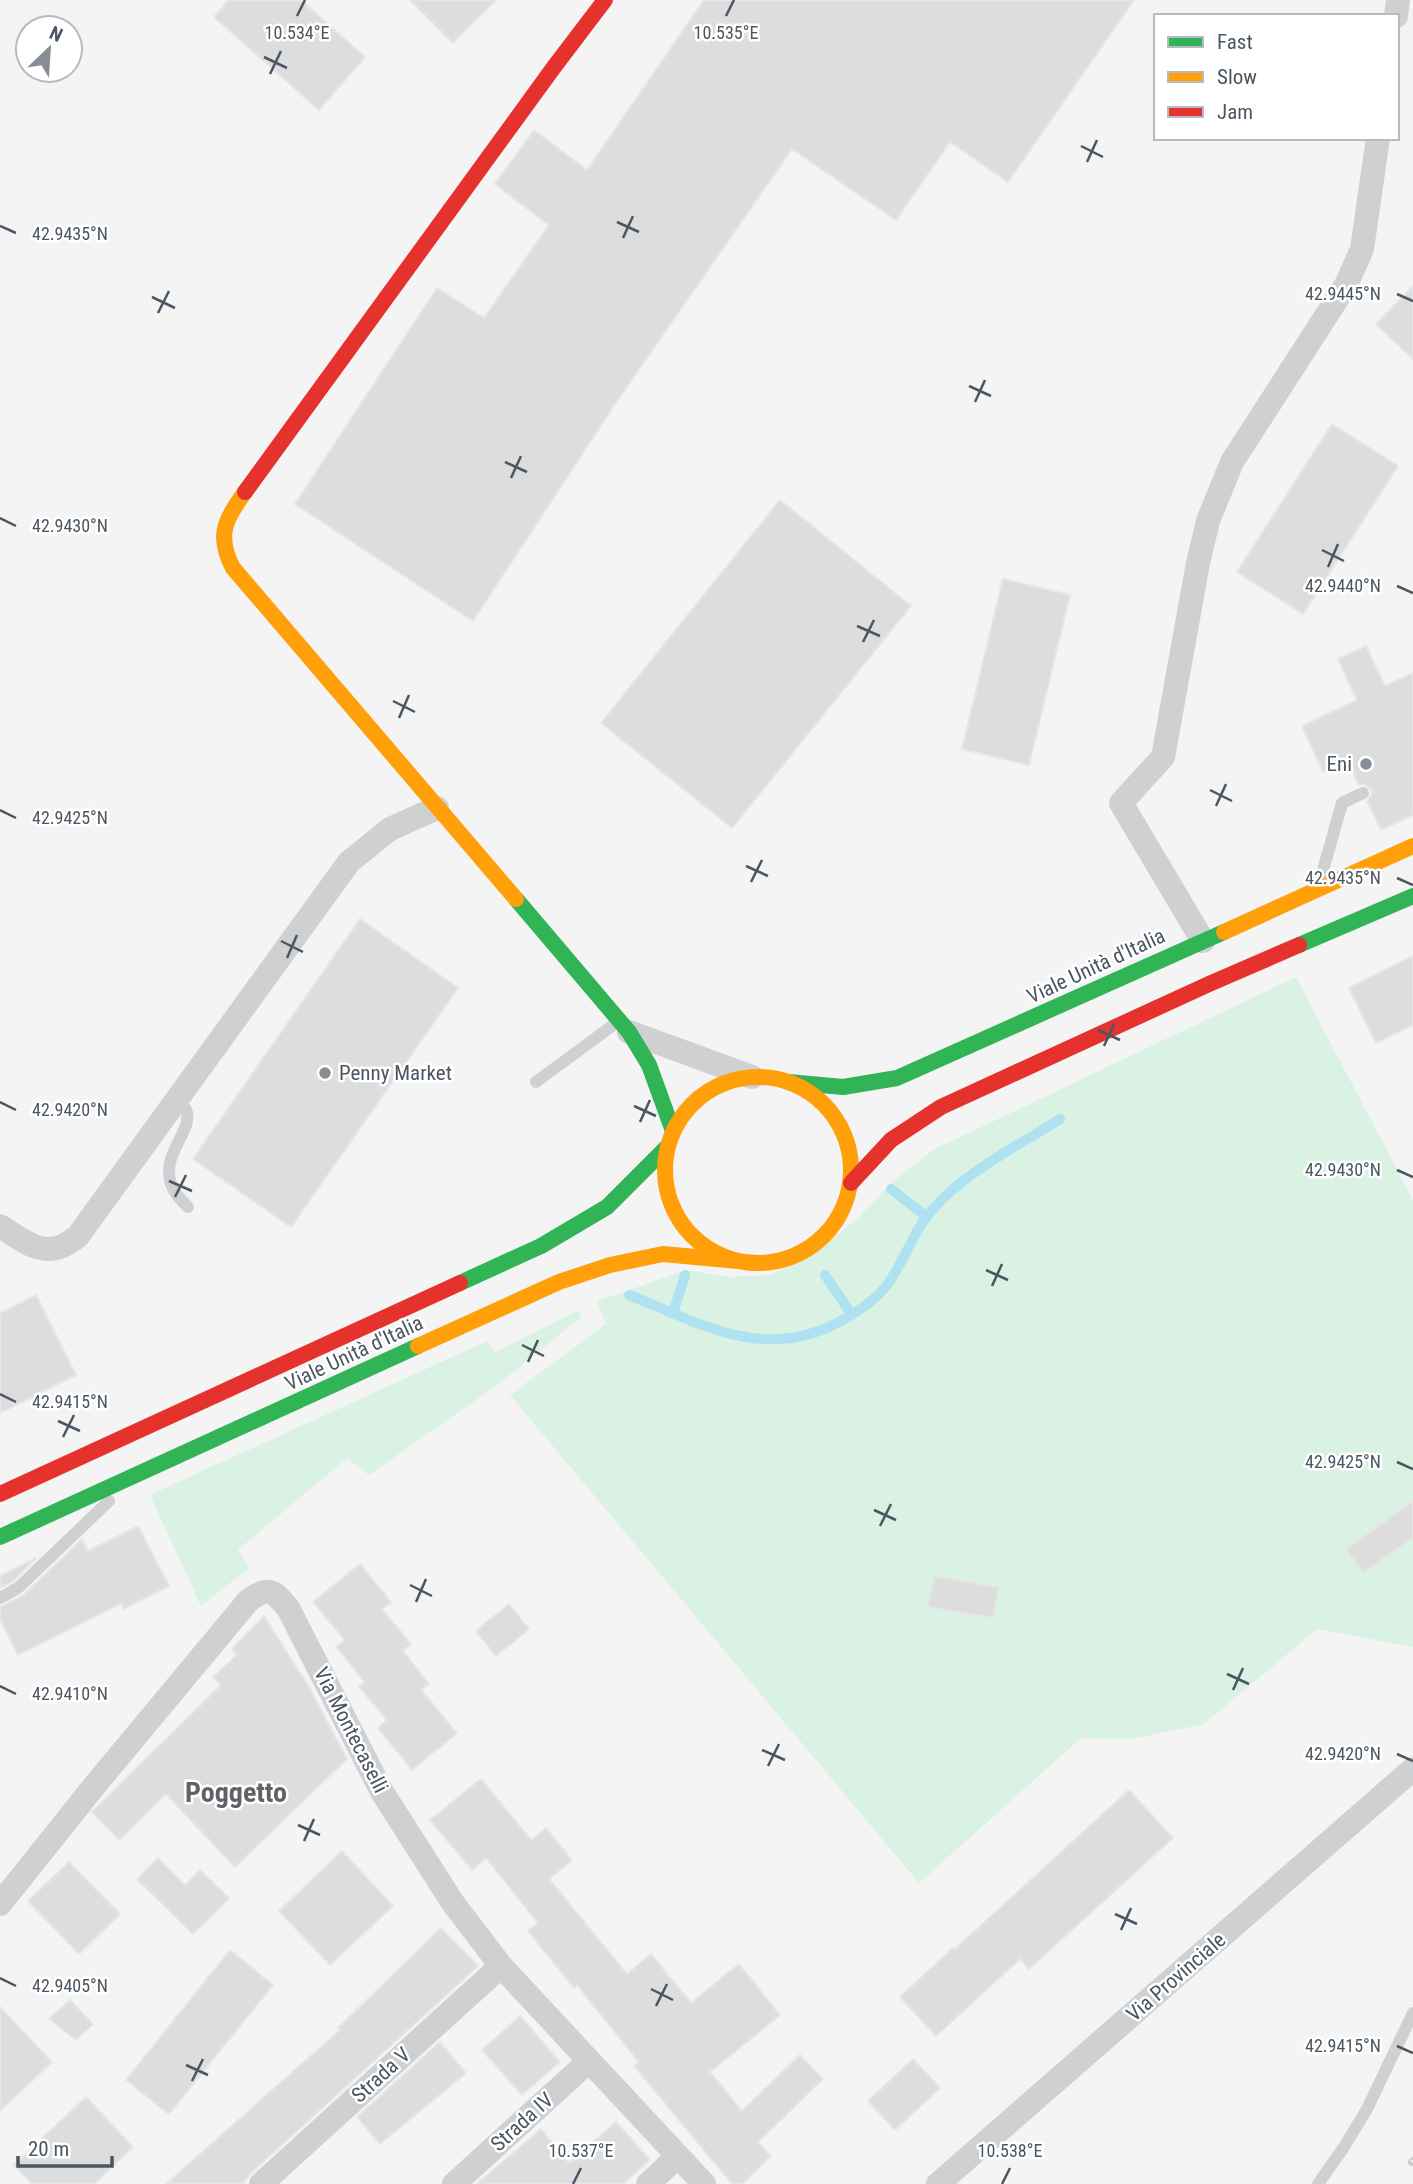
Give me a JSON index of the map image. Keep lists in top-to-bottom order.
{
  "streets": {
    "main road": ["Viale Unità d'Italia"],
    "street": [
      "Via Montecaselli",
      "Via Provinciale",
      "Strada V",
      "Strada IV"
    ]
  },
  "crossings": [
    ["Via Montecaselli", "Strada V"],
    ["Via Montecaselli", "Strada IV"]
  ],
  "districts": ["Poggetto"],
  "places": ["Eni", "Penny Market"],
  "legend": ["Fast", "Slow", "Jam"],
  "scale_bar": "20 m",
  "north": "top right",
  "coordinates": [
    "10.534°E",
    "10.535°E",
    "42.9435°N",
    "42.9445°N",
    "42.9430°N",
    "42.9440°N",
    "42.9425°N",
    "42.9420°N",
    "42.9415°N",
    "42.9410°N",
    "42.9405°N",
    "10.537°E",
    "10.538°E"
  ]
}
